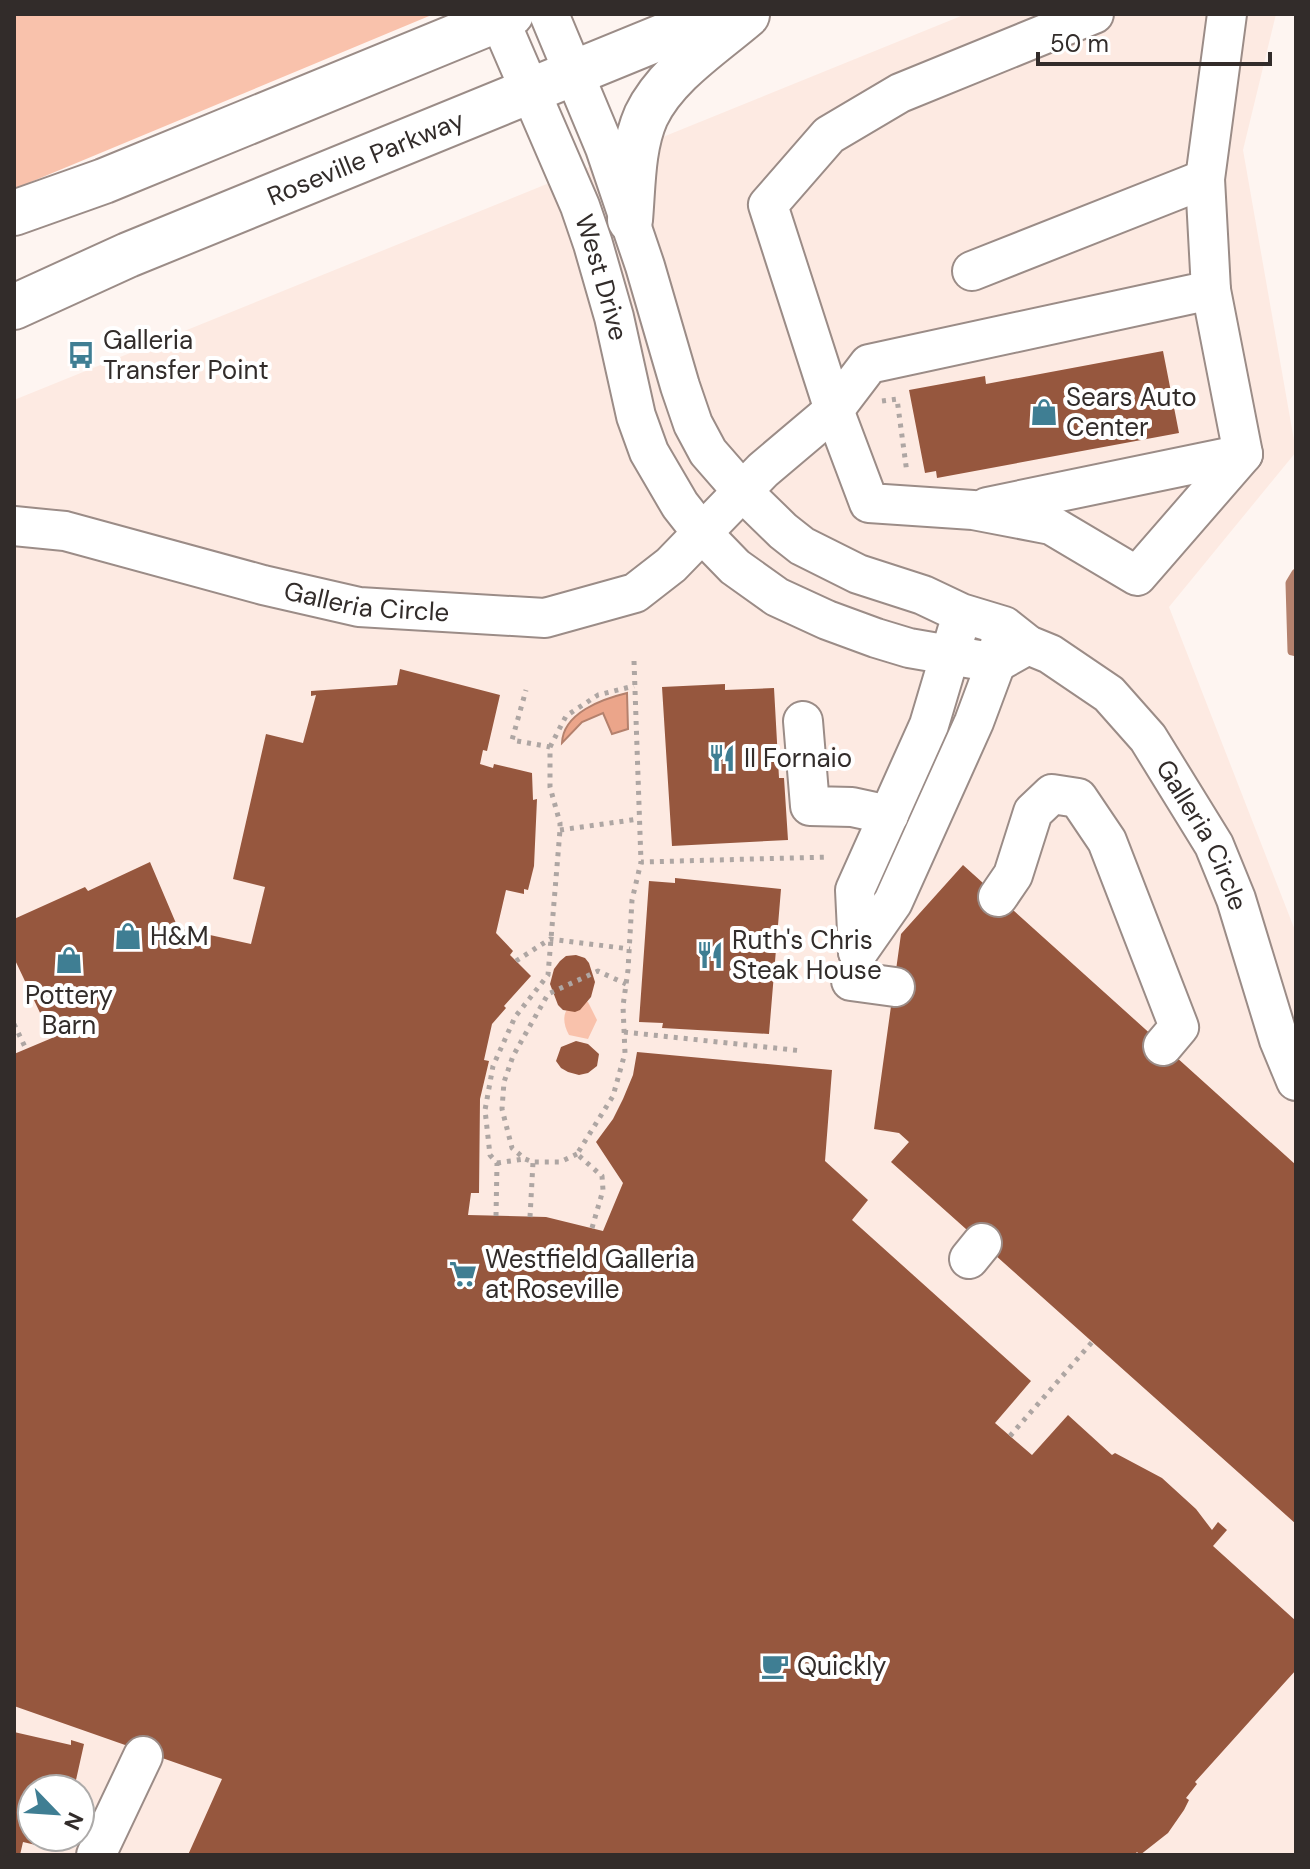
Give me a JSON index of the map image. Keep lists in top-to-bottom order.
{
  "streets": {
    "main road": ["Roseville Parkway"],
    "street": ["West Drive", "Galleria Circle"]
  },
  "crossings": [
    ["Roseville Parkway", "West Drive"],
    ["West Drive", "Galleria Circle"]
  ],
  "places": {
    "bus stop": ["Galleria Transfer Point"],
    "shop": ["Sears Auto Center", "H&M", "Pottery Barn"],
    "restaurant": ["II Fornaio", "Ruth's Chris Steak House"],
    "supermarket": ["Westfield Galleria at Roseville"],
    "cafe": ["Quickly"]
  },
  "scale_bar": "50 m",
  "north": "bottom right"
}
